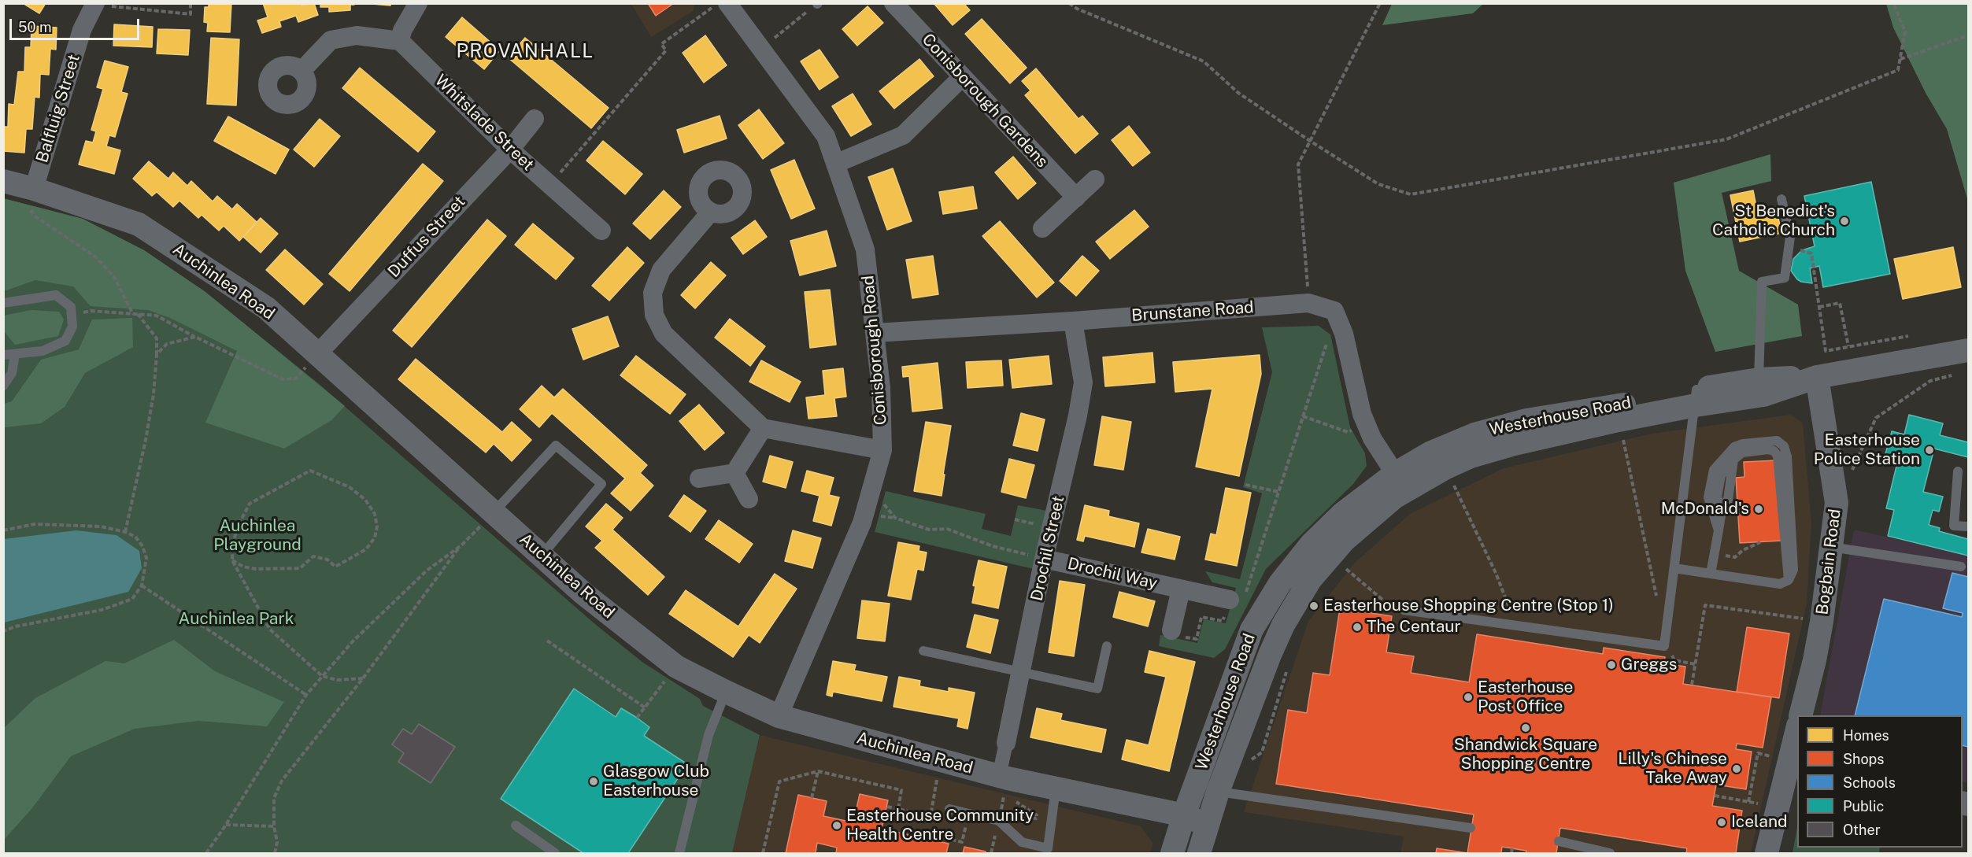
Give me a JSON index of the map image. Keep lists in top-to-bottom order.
{
  "streets": {
    "street": [
      "Conisborough Gardens",
      "Balfluig Street",
      "Whitslade Street",
      "Duffus Street",
      "Auchinlea Road",
      "Brunstane Road",
      "Conisborough Road",
      "Westerhouse Road",
      "Drochil Street",
      "Bogbain Road",
      "Drochil Way"
    ]
  },
  "crossings": [
    ["Balfluig Street", "Auchinlea Road"],
    ["Whitslade Street", "Duffus Street"],
    ["Duffus Street", "Auchinlea Road"],
    ["Auchinlea Road", "Conisborough Road"],
    ["Auchinlea Road", "Westerhouse Road"],
    ["Auchinlea Road", "Drochil Street"],
    ["Brunstane Road", "Conisborough Road"],
    ["Brunstane Road", "Drochil Street"],
    ["Westerhouse Road", "Bogbain Road"],
    ["Drochil Street", "Drochil Way"]
  ],
  "districts": ["PROVANHALL"],
  "parks": ["Auchinlea Playground", "Auchinlea Park"],
  "places": [
    "St Benedict's Catholic Church",
    "Easterhouse Police Station",
    "McDonald's",
    "Easterhouse Shopping Centre (Stop 1)",
    "The Centaur",
    "Greggs",
    "Easterhouse Post Office",
    "Shandwick Square Shopping Centre",
    "Lilly's Chinese Take Away",
    "Glasgow Club Easterhouse",
    "Iceland",
    "Easterhouse Community Health Centre"
  ],
  "legend": [
    "Homes",
    "Shops",
    "Schools",
    "Public",
    "Other"
  ],
  "scale_bar": "50 m"
}
